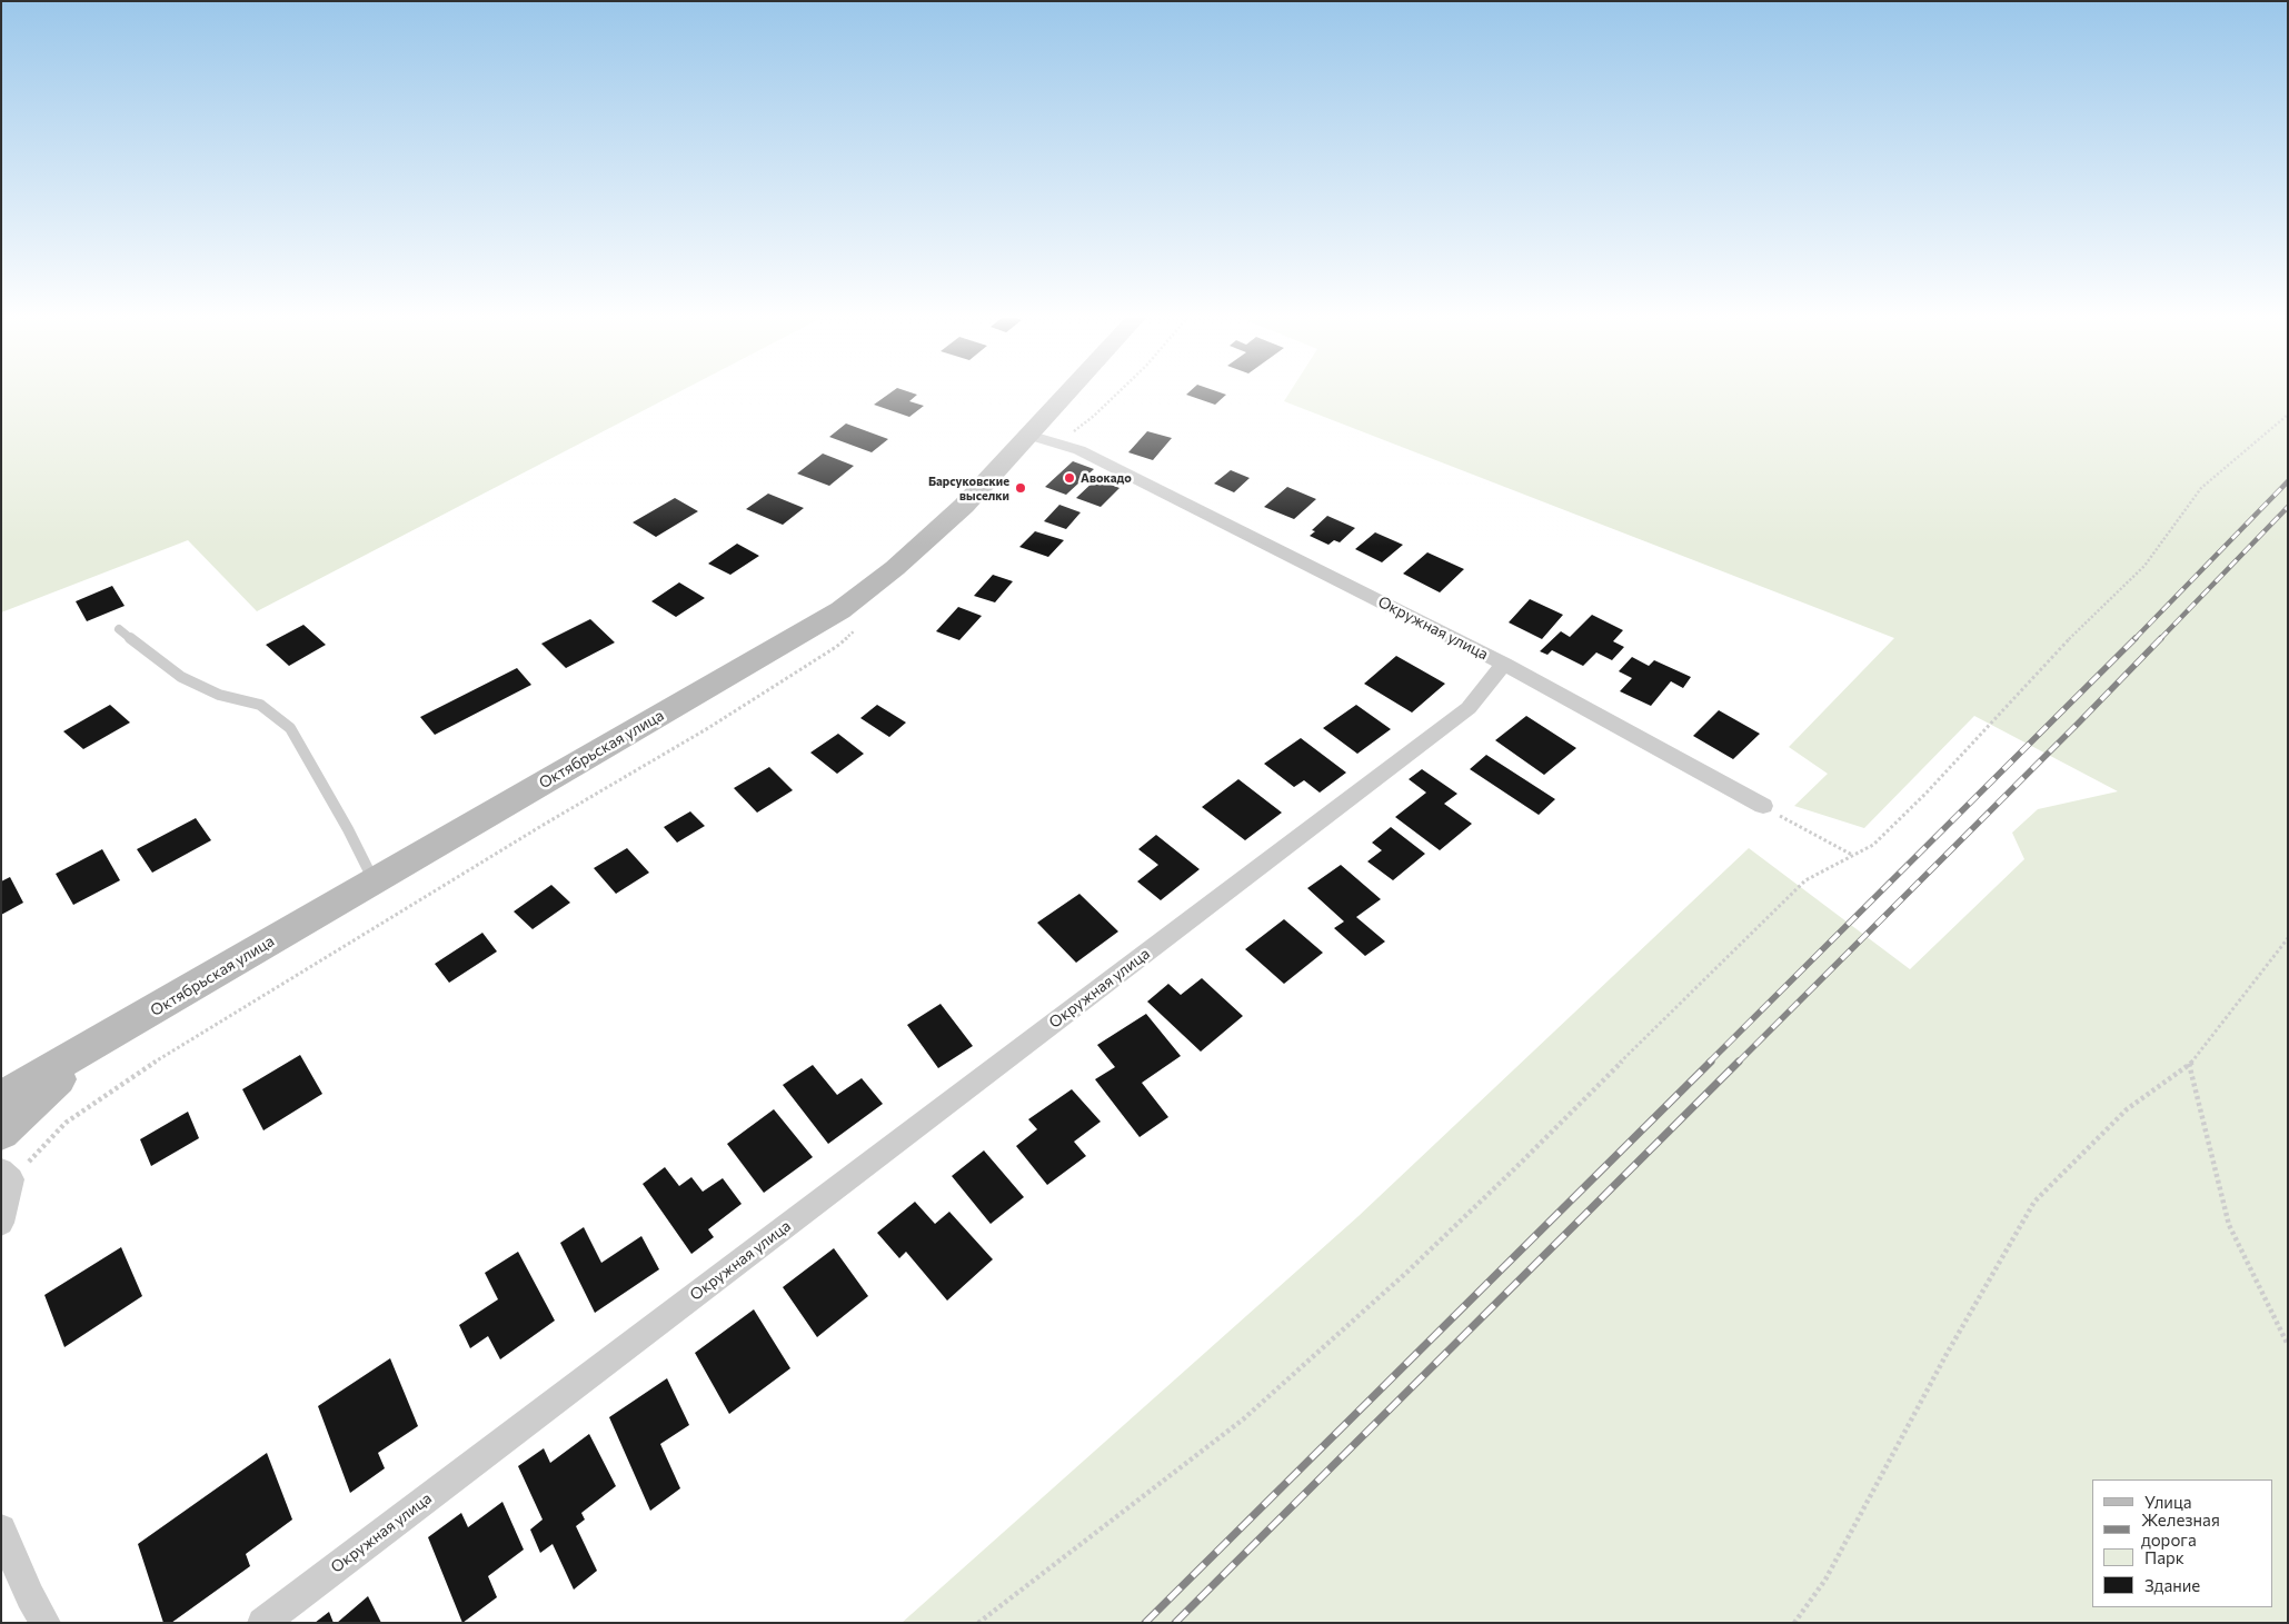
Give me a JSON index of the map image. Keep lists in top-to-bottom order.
{
  "streets": {
    "main road": ["Октябрьская улица"],
    "street": ["Окружная улица"]
  },
  "crossings": [
    ["Окружная улица", "Октябрьская улица"]
  ],
  "places": ["Авокадо", "Барсуковские выселки"],
  "legend": [
    "Улица",
    "Железная дорога",
    "Парк",
    "Здание"
  ]
}
